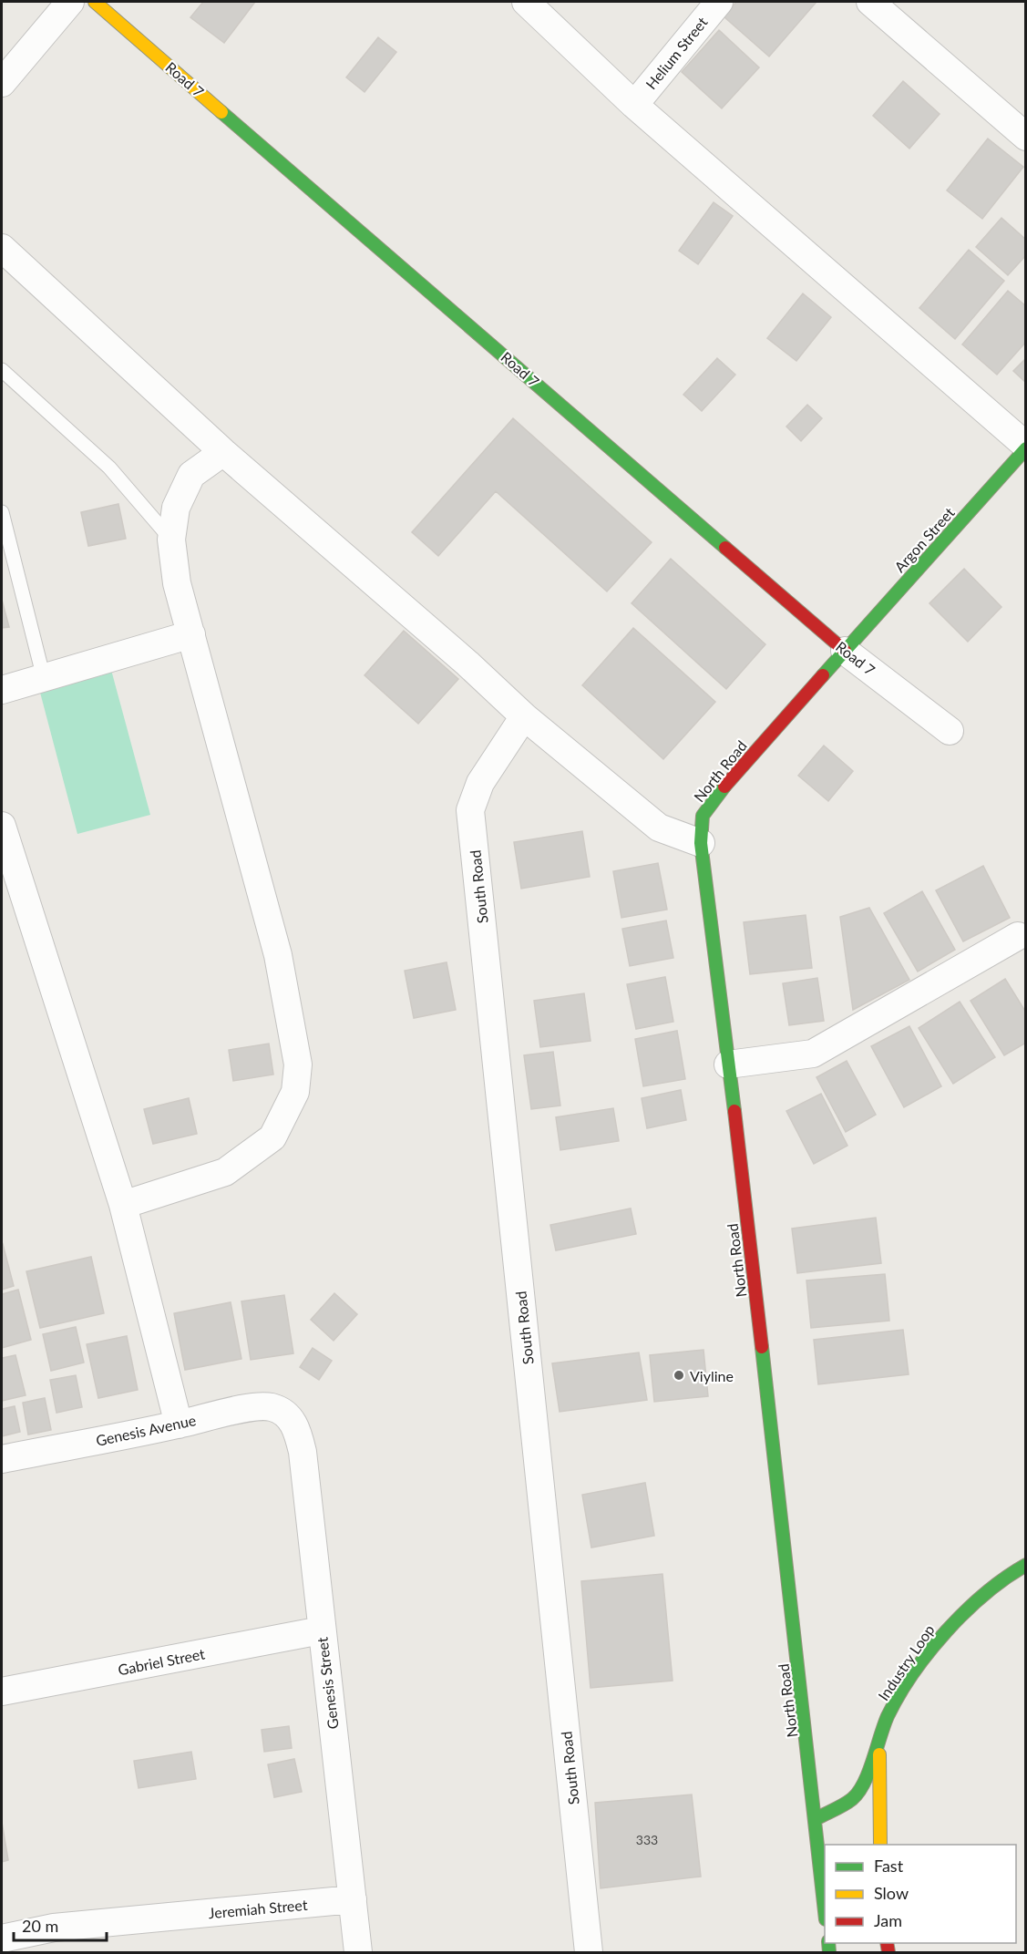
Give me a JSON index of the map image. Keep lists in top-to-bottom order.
{
  "streets": {
    "street": [
      "Helium Street",
      "Road 7",
      "Argon Street",
      "North Road",
      "South Road",
      "Genesis Avenue",
      "Gabriel Street",
      "Industry Loop",
      "Genesis Street",
      "Jeremiah Street"
    ]
  },
  "crossings": [
    ["Road 7", "Argon Street"],
    ["Road 7", "North Road"],
    ["Argon Street", "North Road"],
    ["Genesis Avenue", "Genesis Street"],
    ["Gabriel Street", "Genesis Street"],
    ["Genesis Street", "Jeremiah Street"]
  ],
  "places": ["Viyline"],
  "house_numbers": ["333"],
  "legend": ["Fast", "Slow", "Jam"],
  "scale_bar": "20 m"
}
